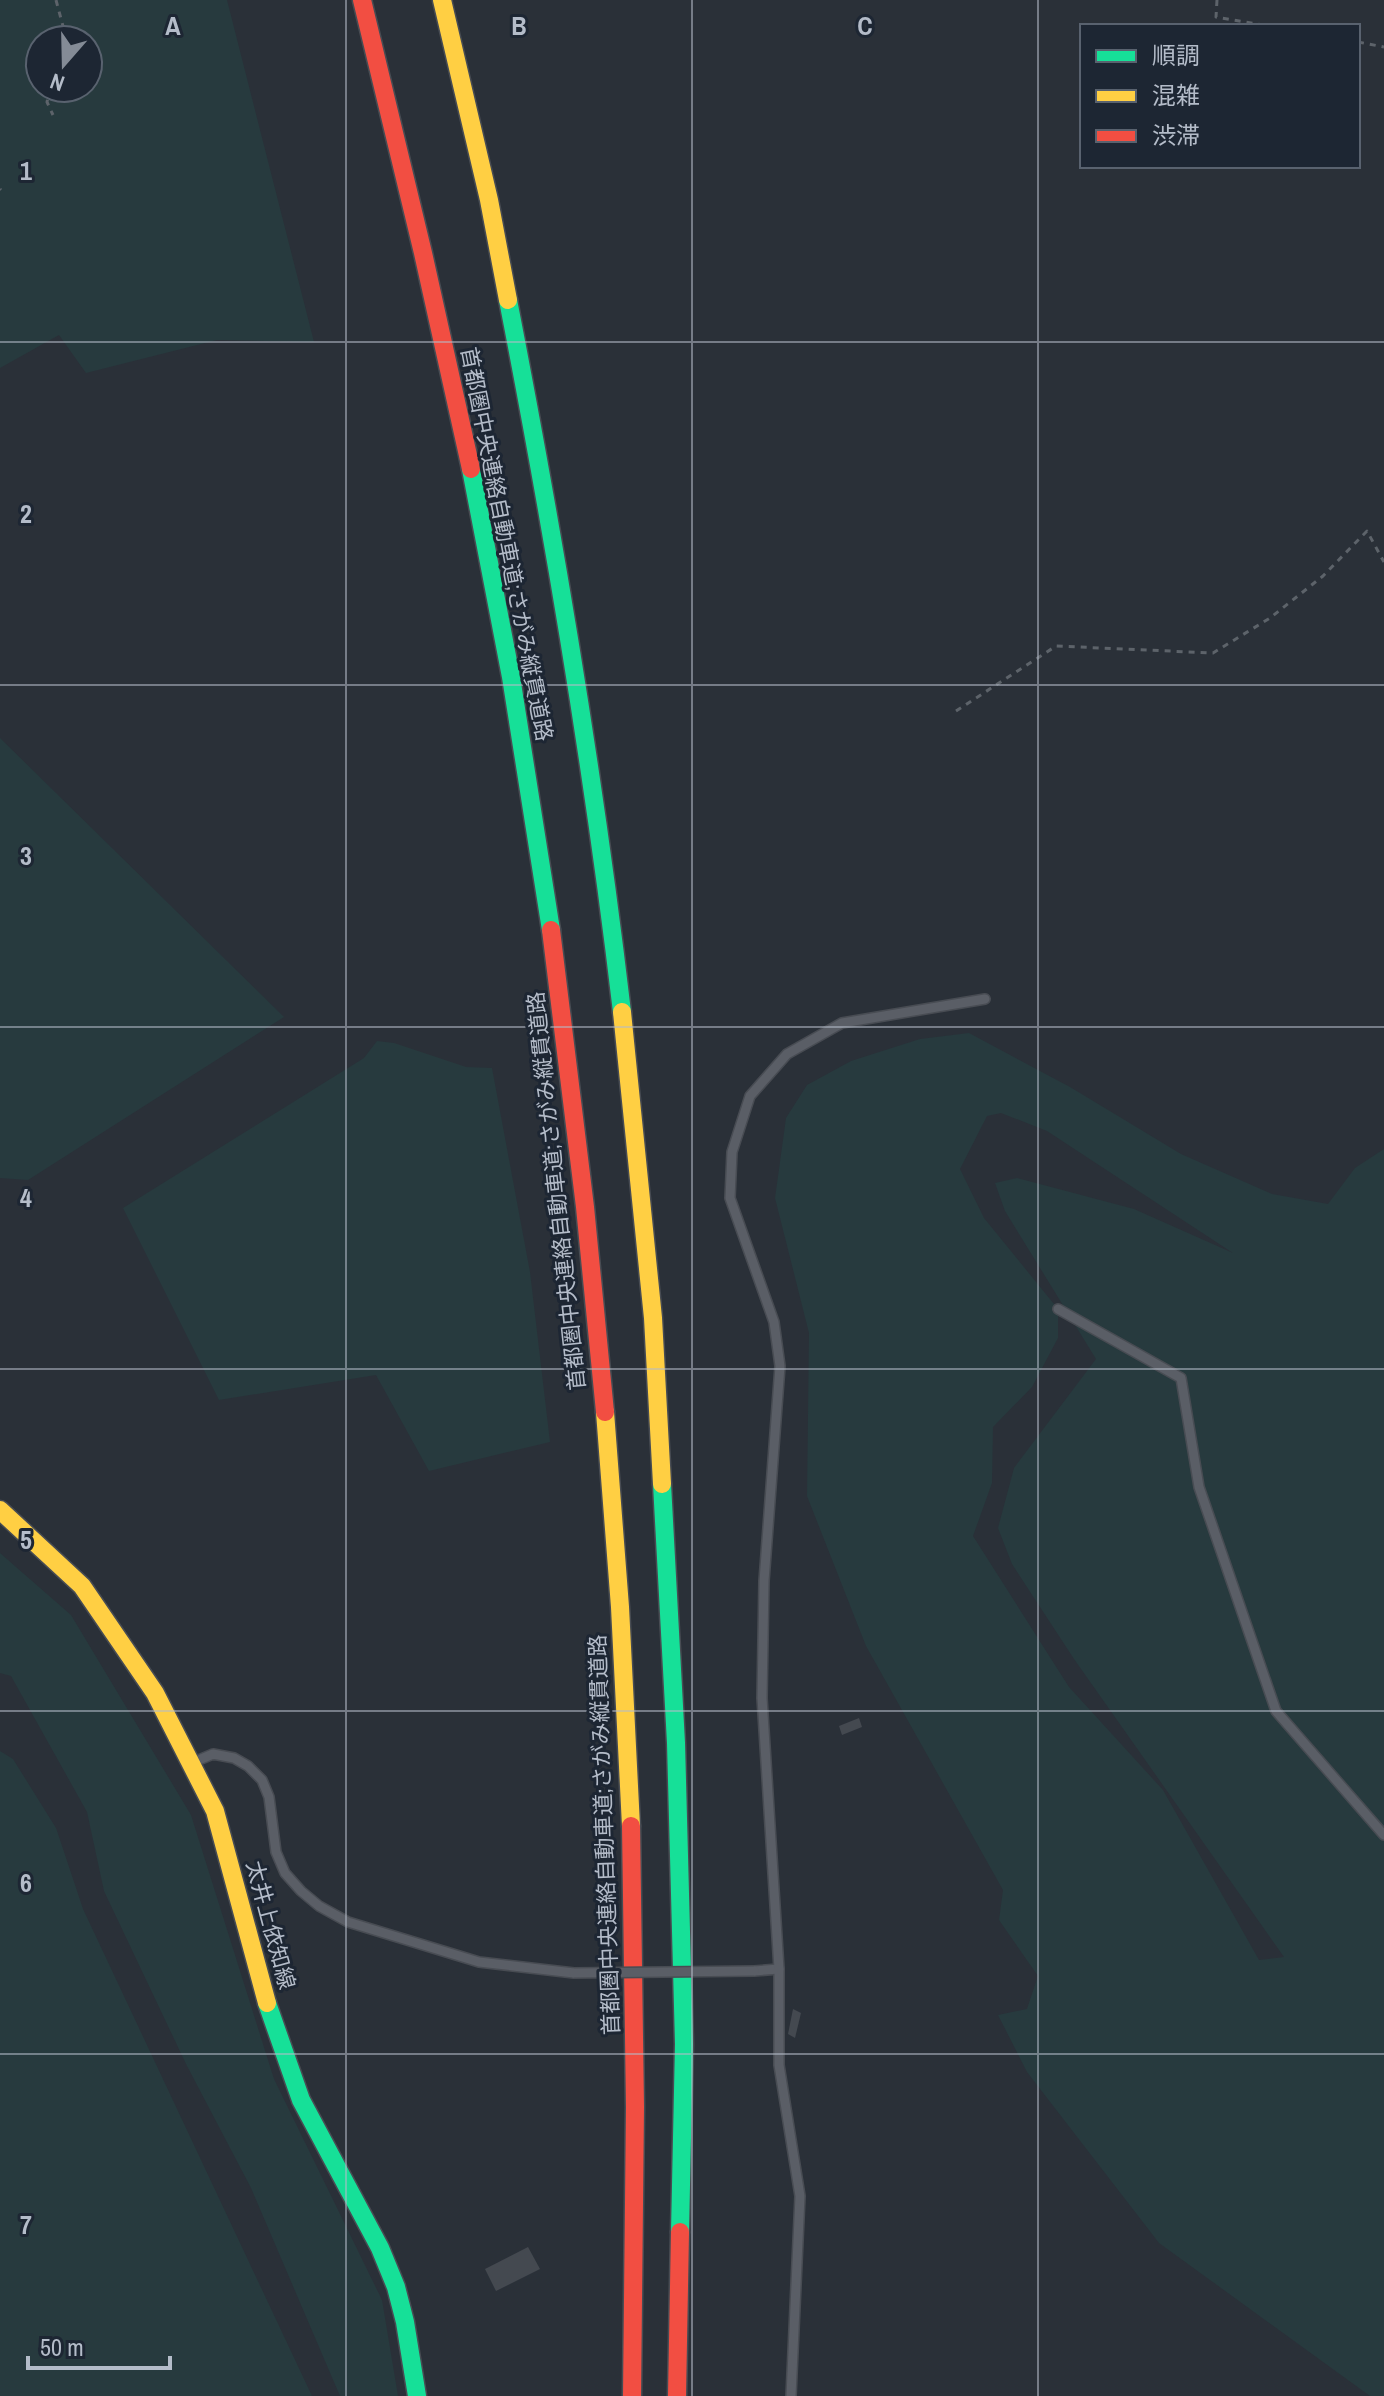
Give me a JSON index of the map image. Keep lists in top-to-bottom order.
{
  "streets": {
    "main road": ["首都圏中央連絡自動車道;さがみ縦貫道路", "太井上依知線"]
  },
  "legend": ["順調", "混雑", "渋滞"],
  "scale_bar": "50 m",
  "north": "bottom",
  "grid": {
    "columns": ["A", "B", "C"],
    "rows": [
      "1",
      "2",
      "3",
      "4",
      "5",
      "6",
      "7"
    ]
  }
}
